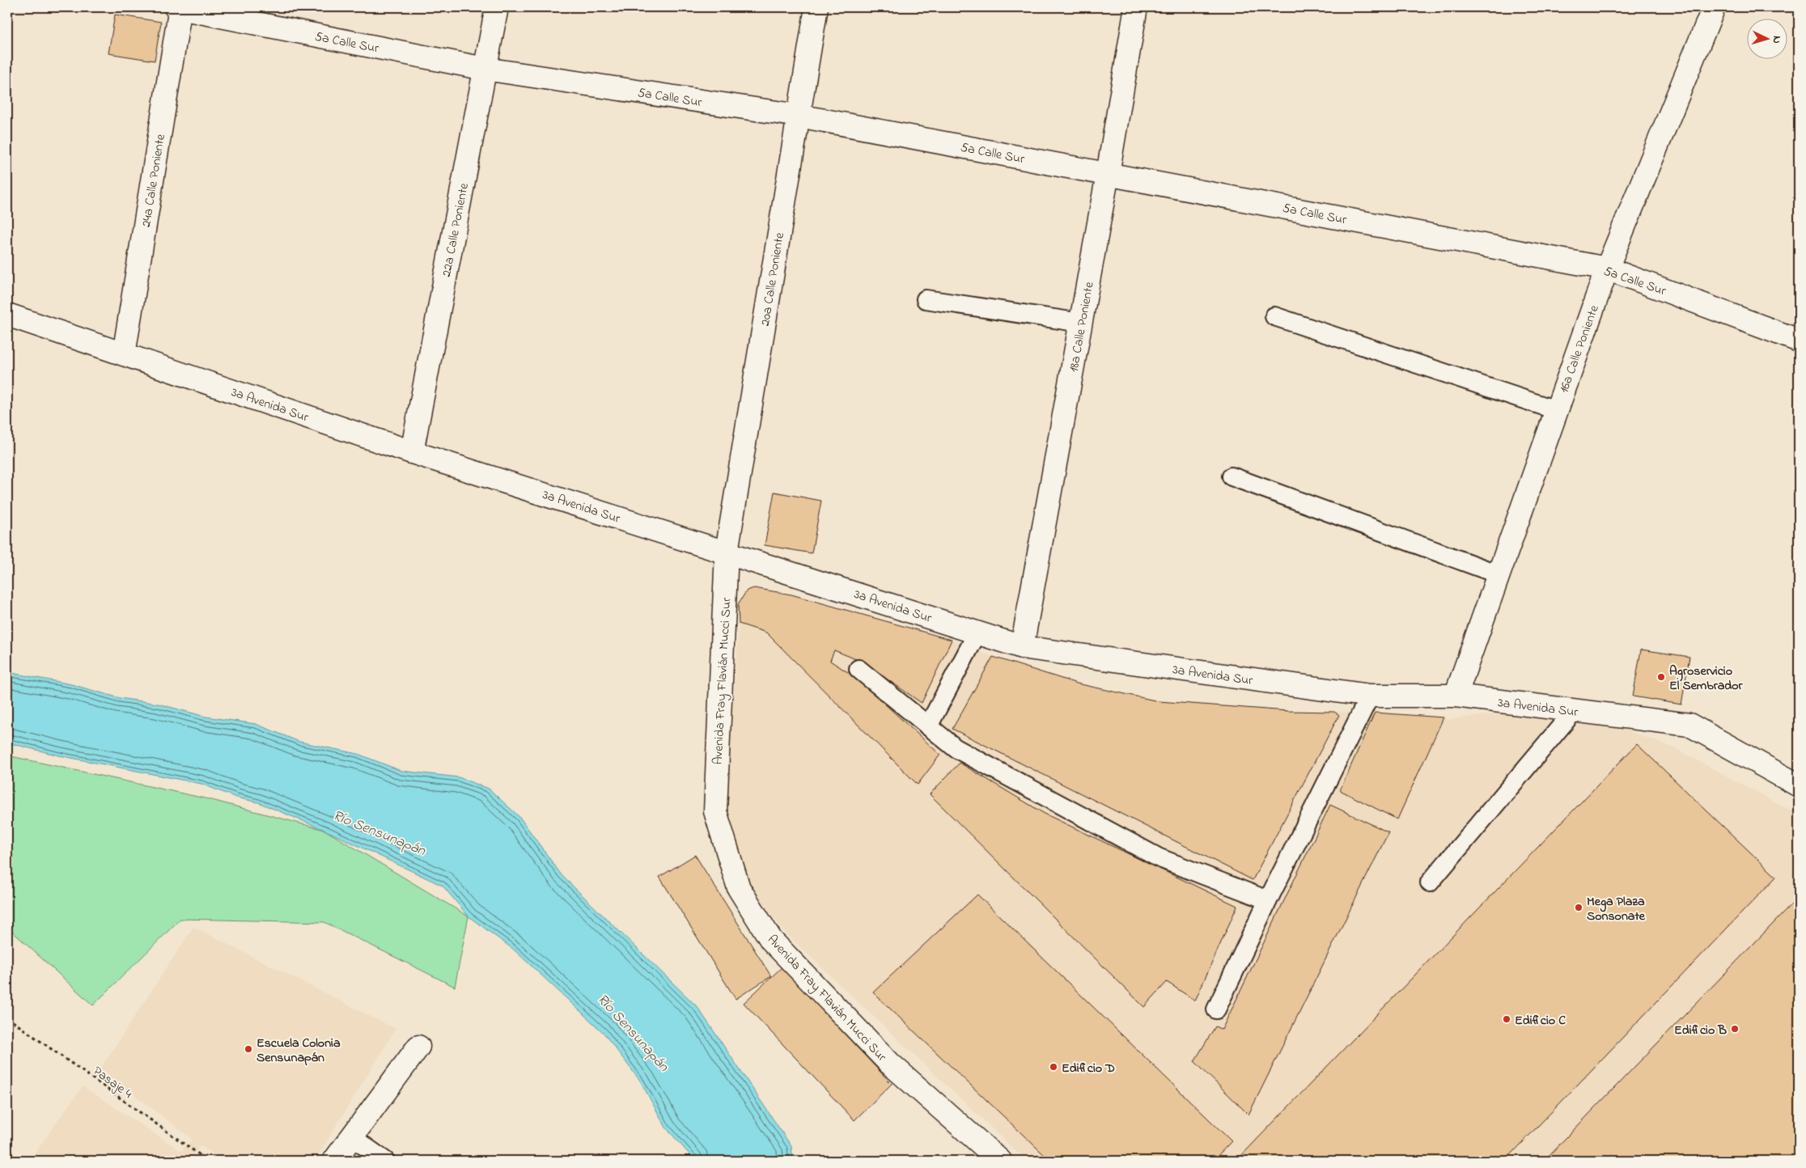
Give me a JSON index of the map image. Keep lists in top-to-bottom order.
{
  "streets": {
    "street": [
      "5a Calle Sur",
      "24a Calle Poniente",
      "22a Calle Poniente",
      "20a Calle Poniente",
      "18a Calle Poniente",
      "16a Calle Poniente",
      "3a Avenida Sur",
      "Avenida Fray Flavián Mucci Sur"
    ],
    "path": ["Pasaje 4"]
  },
  "crossings": [
    ["5a Calle Sur", "24a Calle Poniente"],
    ["5a Calle Sur", "22a Calle Poniente"],
    ["5a Calle Sur", "20a Calle Poniente"],
    ["5a Calle Sur", "18a Calle Poniente"],
    ["5a Calle Sur", "16a Calle Poniente"],
    ["24a Calle Poniente", "3a Avenida Sur"],
    ["22a Calle Poniente", "3a Avenida Sur"],
    ["20a Calle Poniente", "3a Avenida Sur"],
    ["20a Calle Poniente", "Avenida Fray Flavián Mucci Sur"],
    ["18a Calle Poniente", "3a Avenida Sur"],
    ["16a Calle Poniente", "3a Avenida Sur"],
    ["3a Avenida Sur", "Avenida Fray Flavián Mucci Sur"]
  ],
  "water": ["Río Sensunapán"],
  "places": [
    "Agroservicio El Sembrador",
    "Mega Plaza Sonsonate",
    "Edificio C",
    "Edificio B",
    "Escuela Colonia Sensunapán",
    "Edificio D"
  ],
  "north": "right"
}
